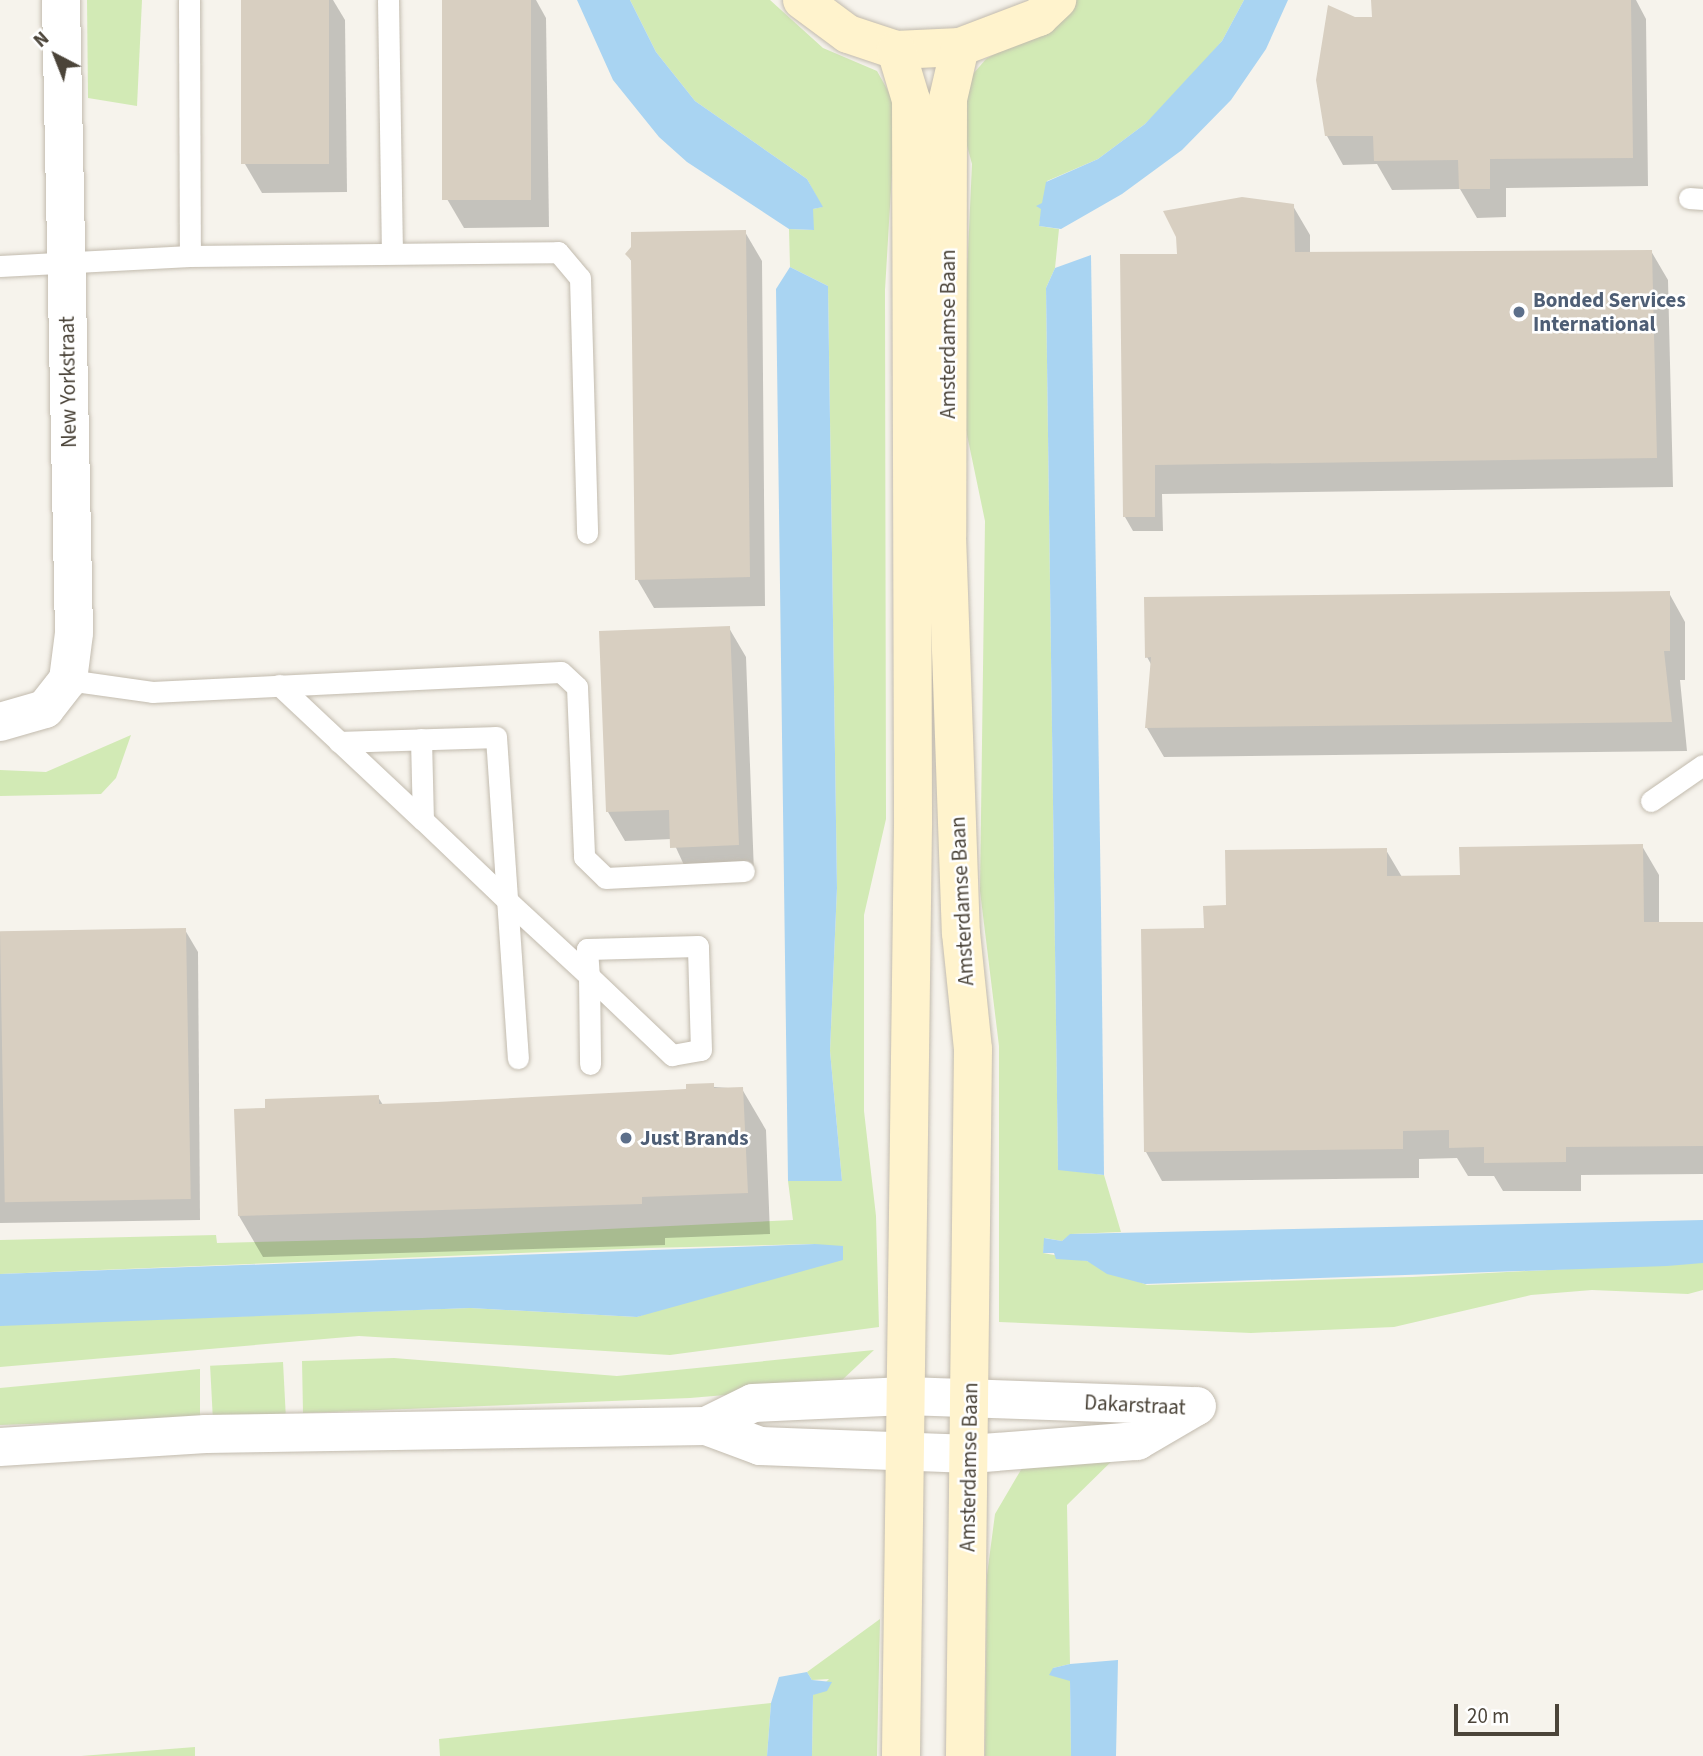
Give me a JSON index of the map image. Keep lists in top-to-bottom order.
{
  "streets": {
    "main road": ["Amsterdamse Baan"],
    "street": ["New Yorkstraat", "Dakarstraat"]
  },
  "crossings": [
    ["Amsterdamse Baan", "Dakarstraat"]
  ],
  "places": ["Bonded Services International", "Just Brands"],
  "scale_bar": "20 m",
  "north": "top left"
}
